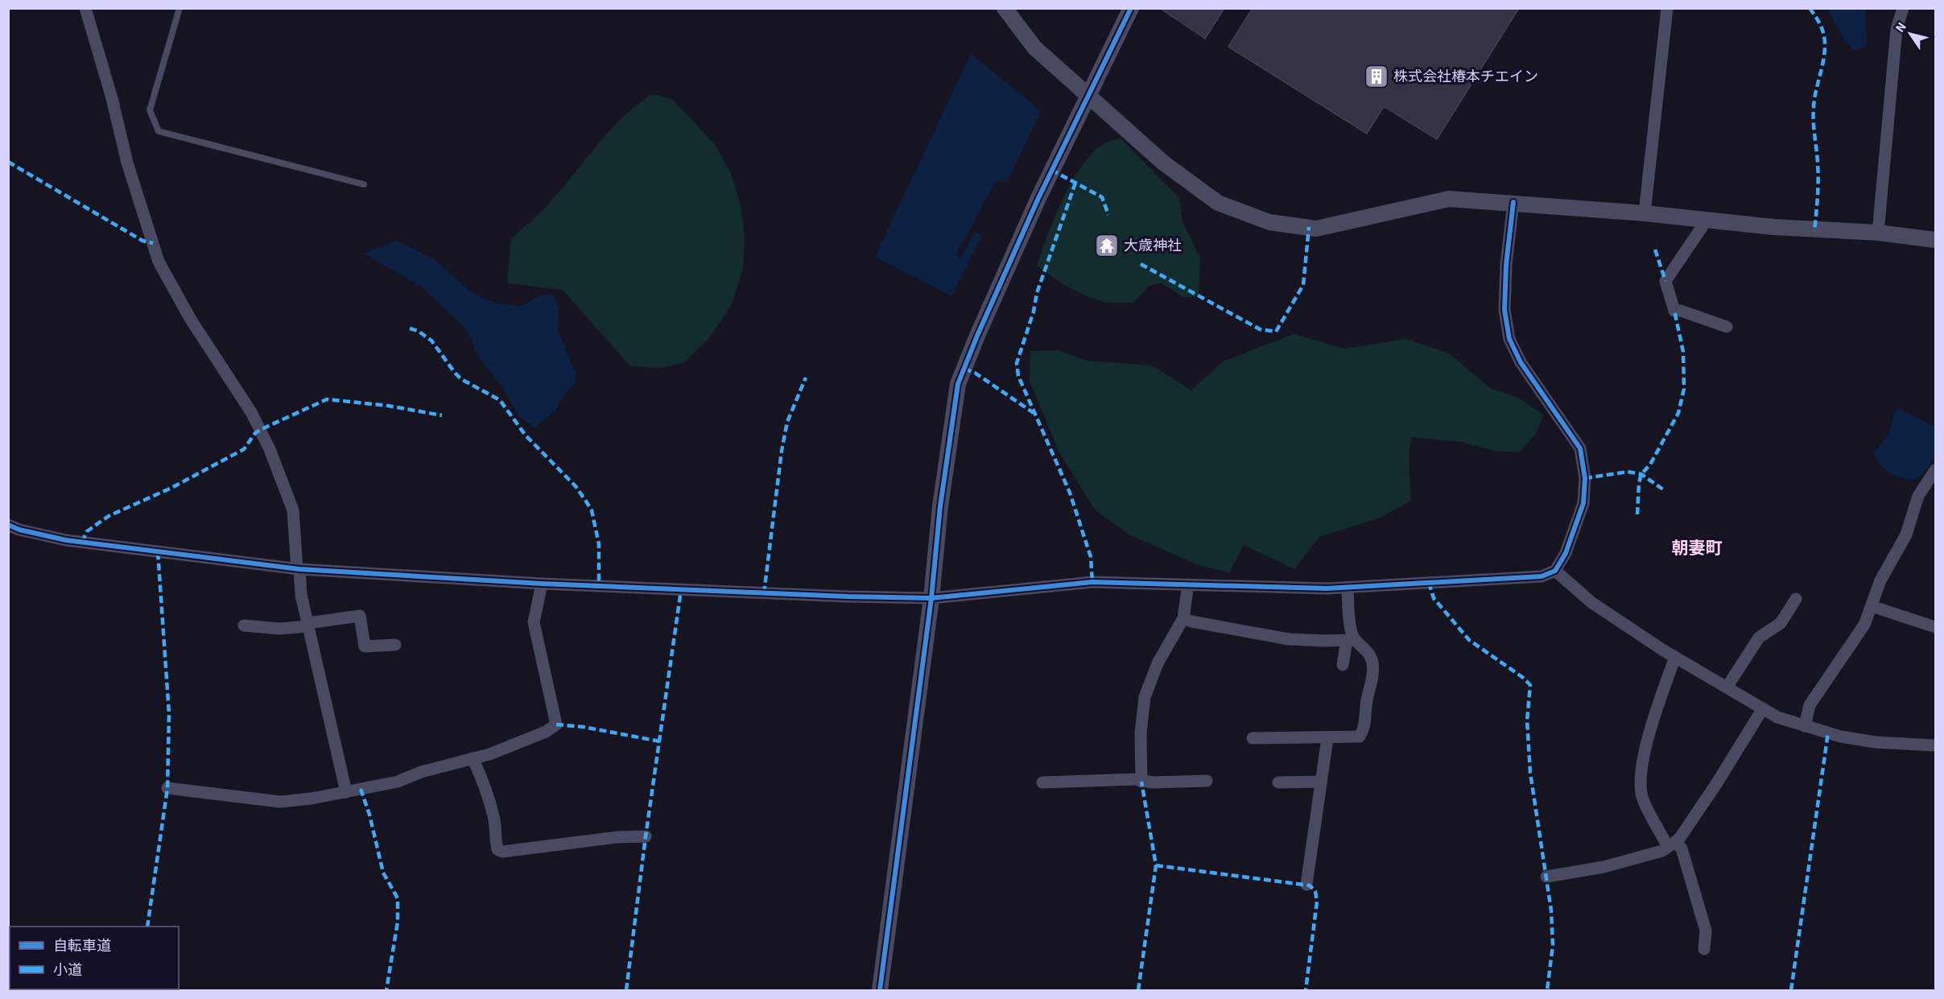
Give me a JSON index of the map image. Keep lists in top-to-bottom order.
{
  "districts": ["朝妻町"],
  "places": {
    "building": ["株式会社椿本チエイン"],
    "temple": ["大歳神社"]
  },
  "legend": ["自転車道", "小道"],
  "north": "top left"
}
